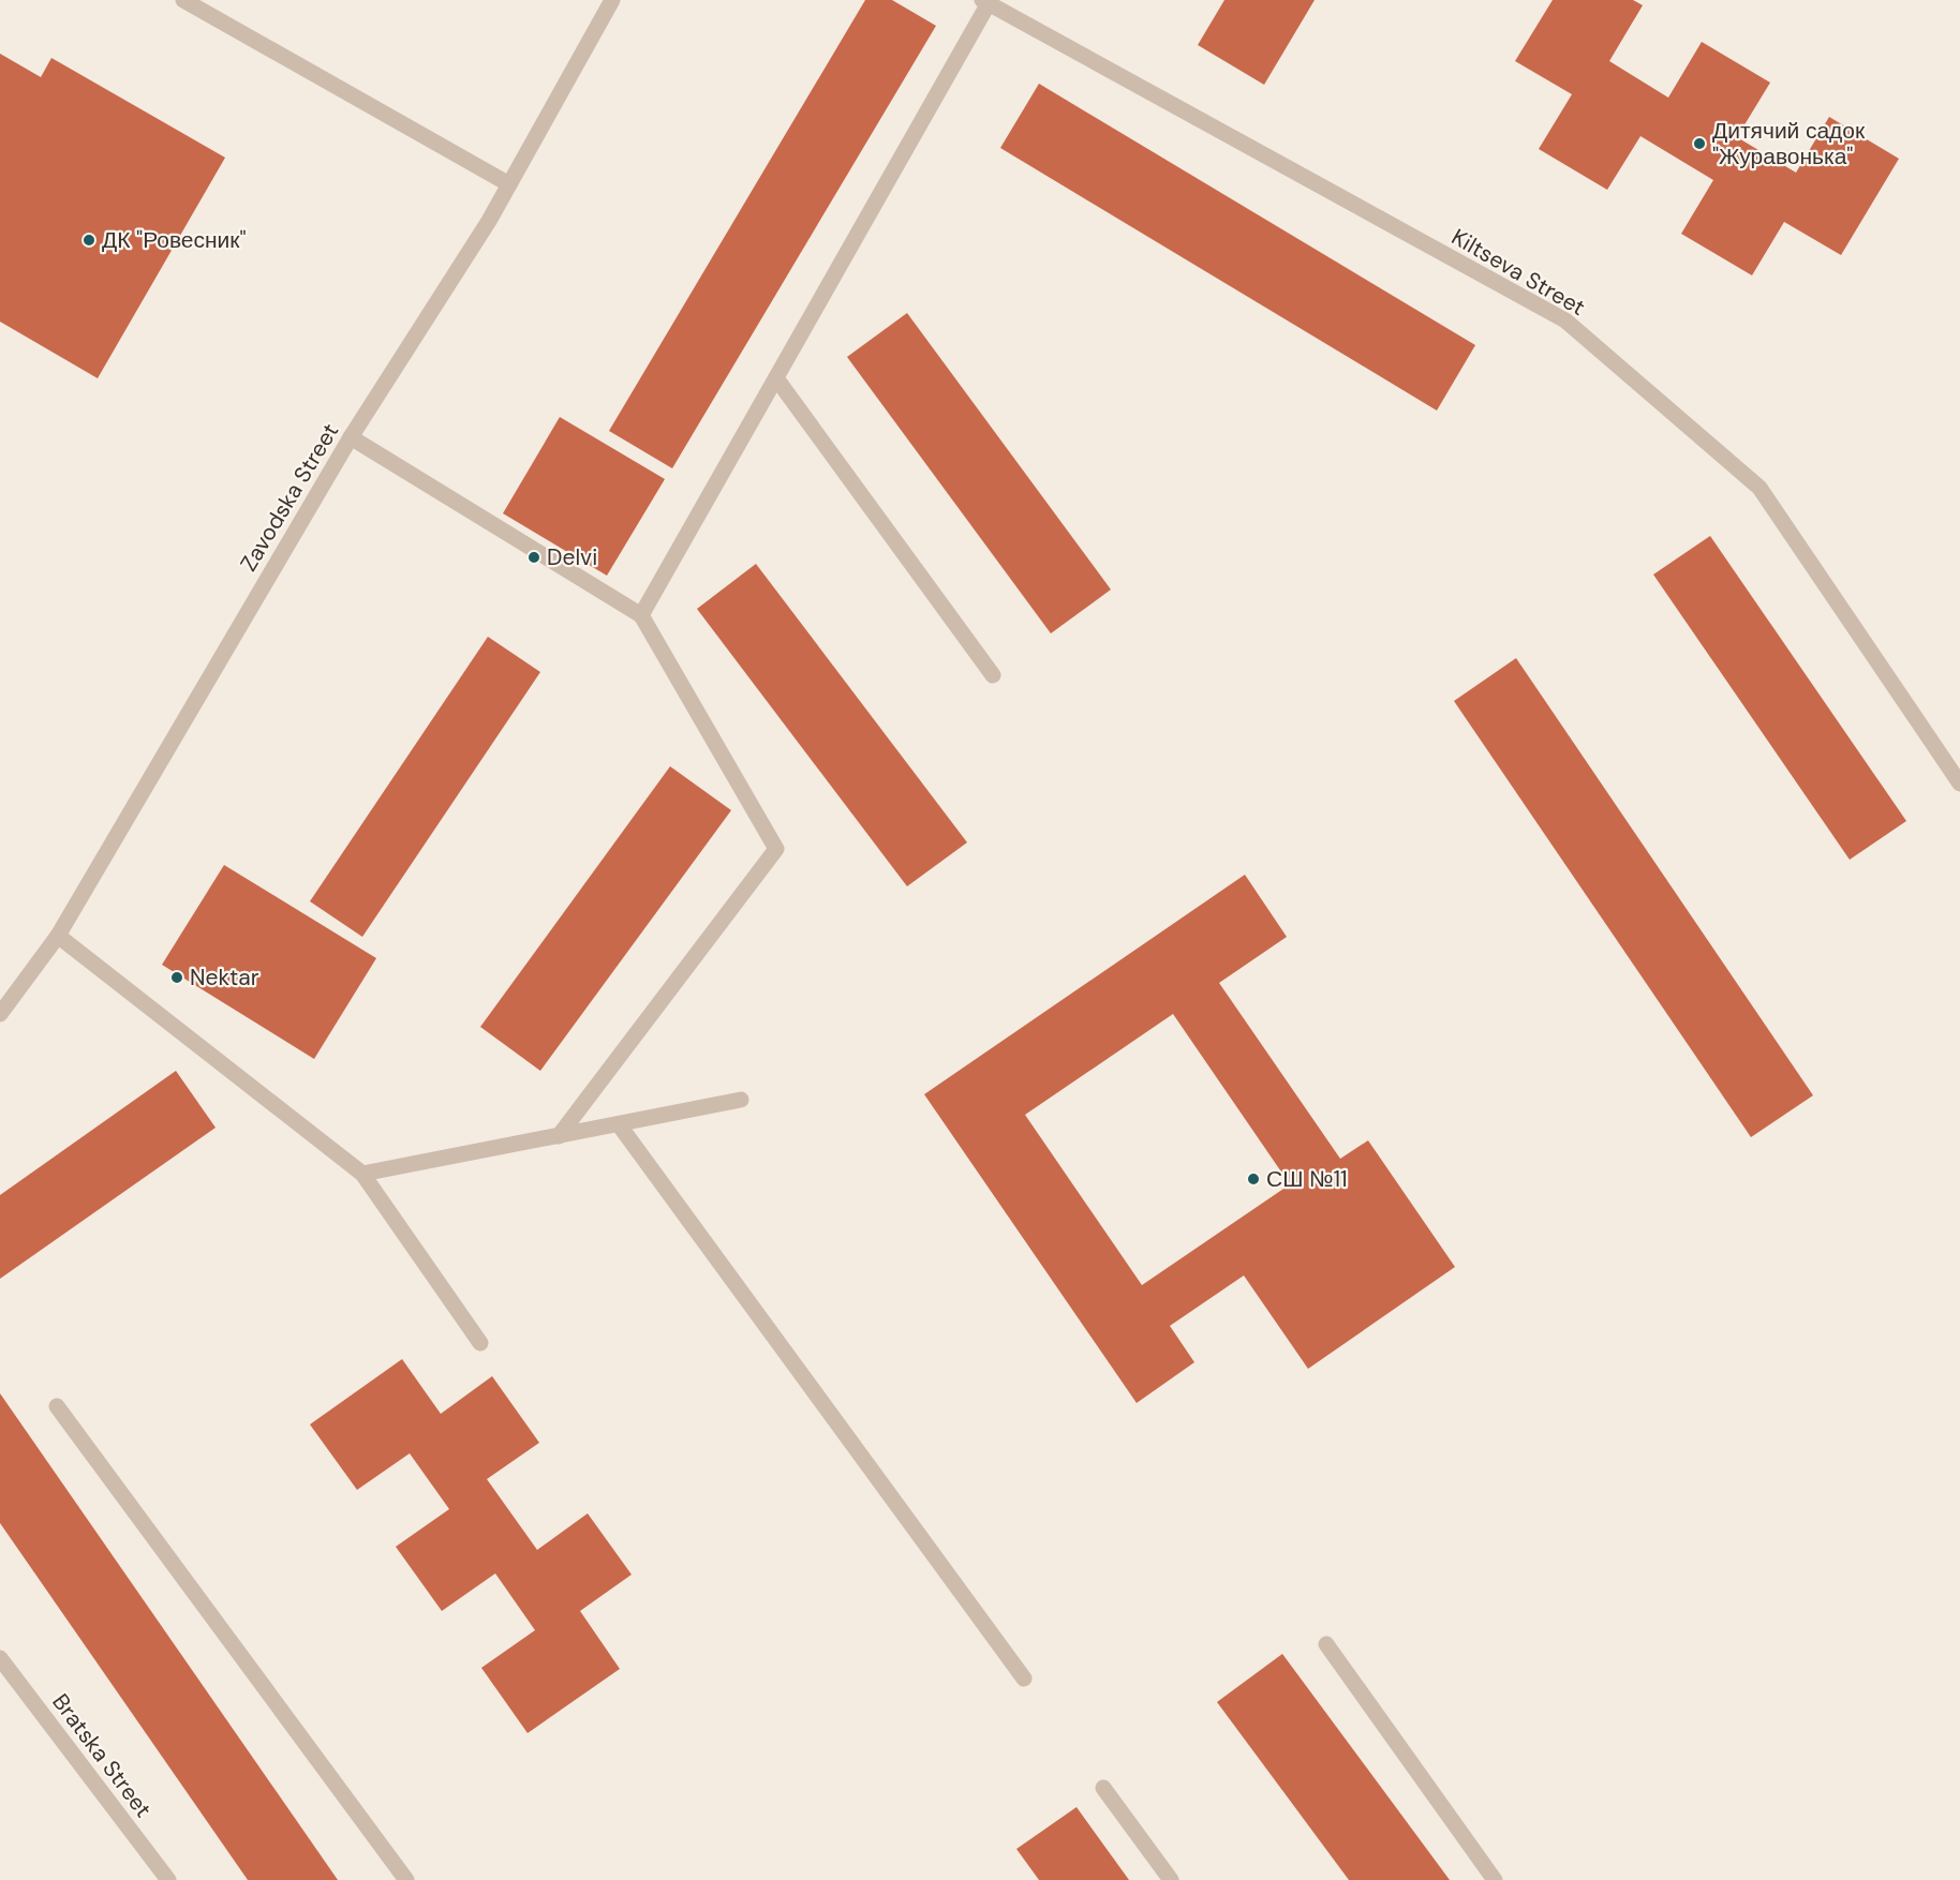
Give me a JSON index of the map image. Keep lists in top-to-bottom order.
{
  "streets": {
    "street": ["Kiltseva Street", "Zavodska Street", "Bratska Street"]
  },
  "places": [
    "Дитячий садок \"Журавонька\"",
    "ДК \"Ровесник\"",
    "Delvi",
    "Nektar",
    "СШ №11"
  ]
}
